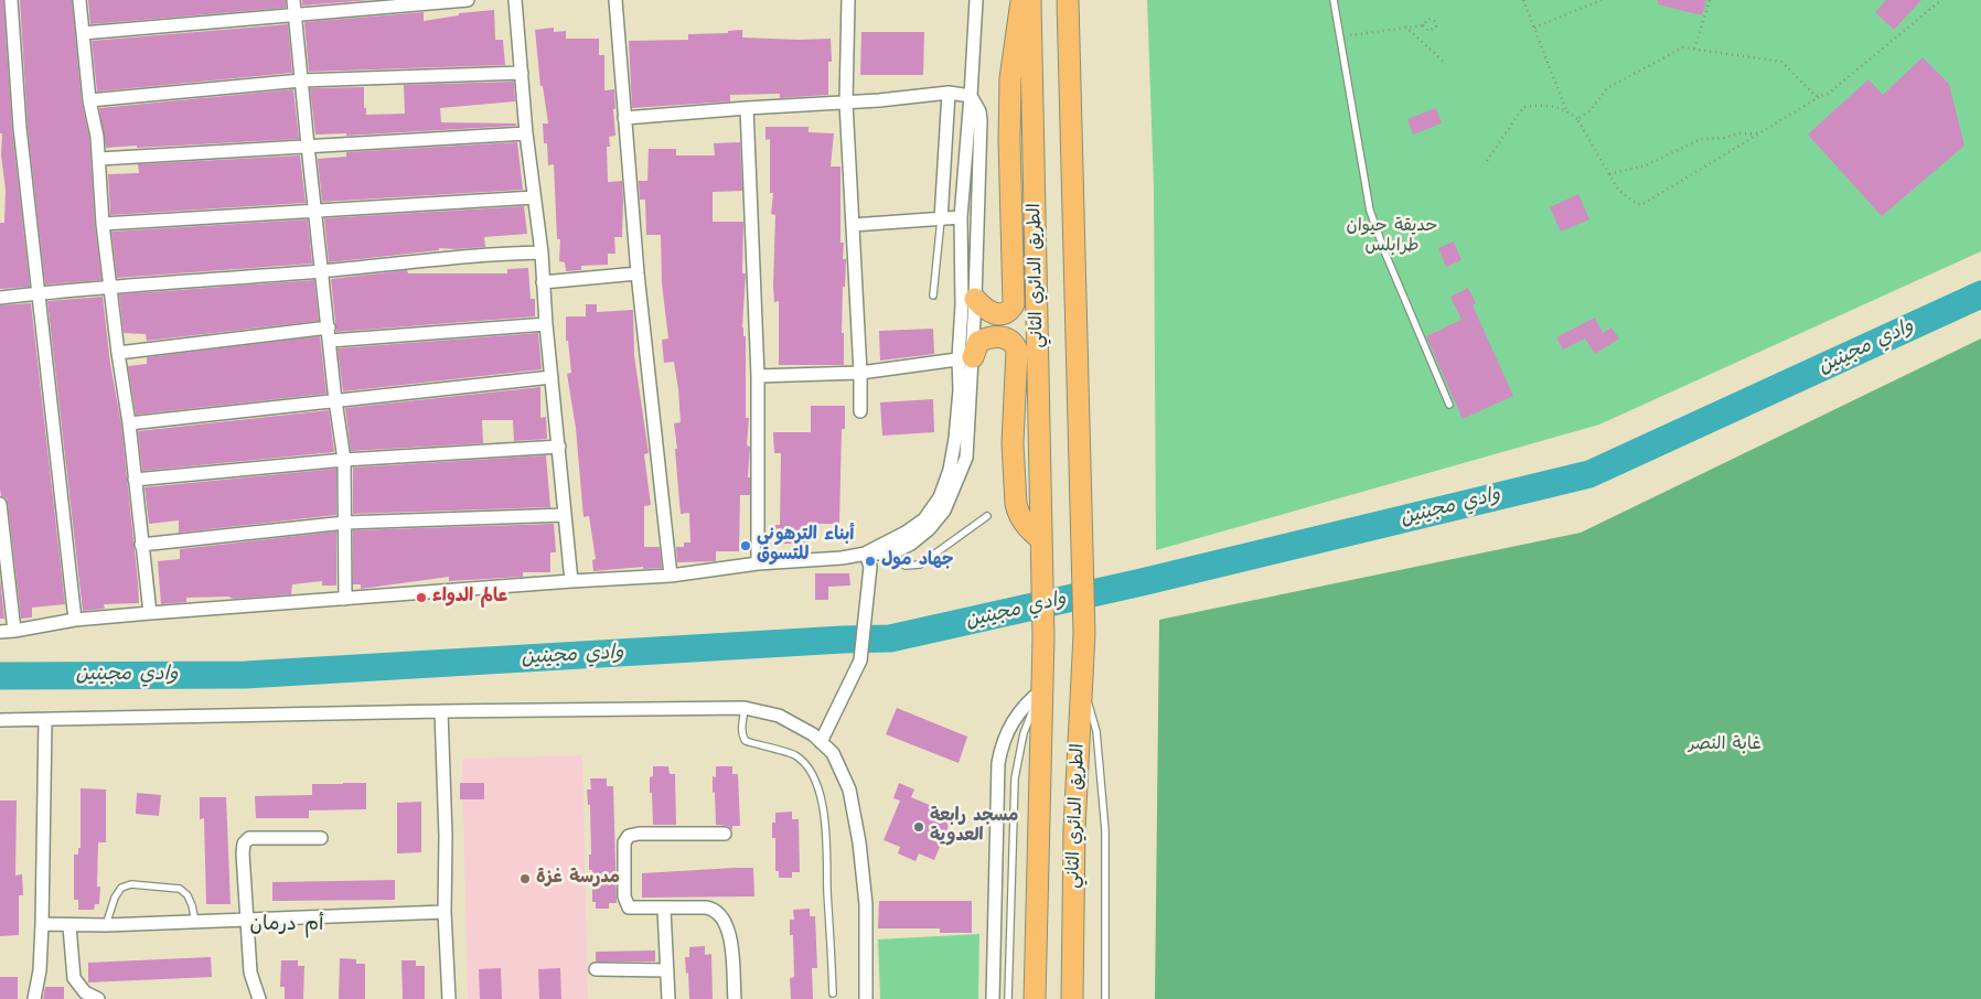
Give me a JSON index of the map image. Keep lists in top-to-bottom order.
{
  "streets": {
    "highway": ["الطريق الدائري الثاني"]
  },
  "districts": ["أم درمان"],
  "water": ["وادي مجينين"],
  "parks": ["حديقة حيوان طرابلس", "غابة النصر"],
  "places": [
    "أبناء الترهوني للتسوق",
    "جهاد مول",
    "عالم الدواء",
    "مسجد رابعة العدوية",
    "مدرسة غزة"
  ]
}
